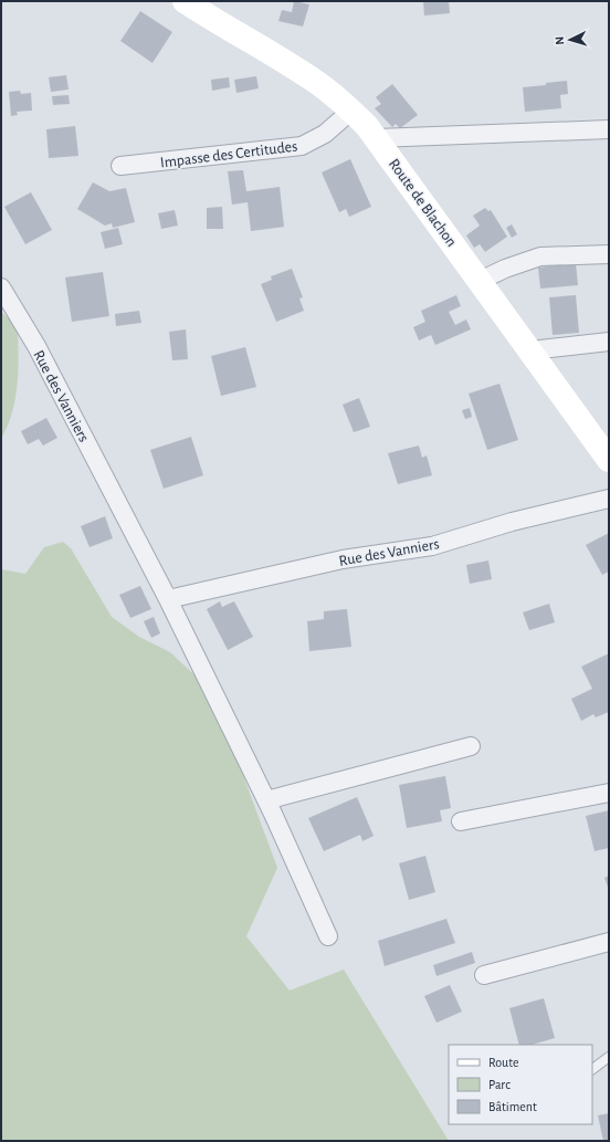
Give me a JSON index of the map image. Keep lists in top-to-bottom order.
{
  "streets": {
    "street": ["Impasse des Certitudes", "Route de Blachon", "Rue des Vanniers"]
  },
  "crossings": [
    ["Impasse des Certitudes", "Route de Blachon"]
  ],
  "legend": ["Route", "Parc", "Bâtiment"],
  "north": "left"
}
